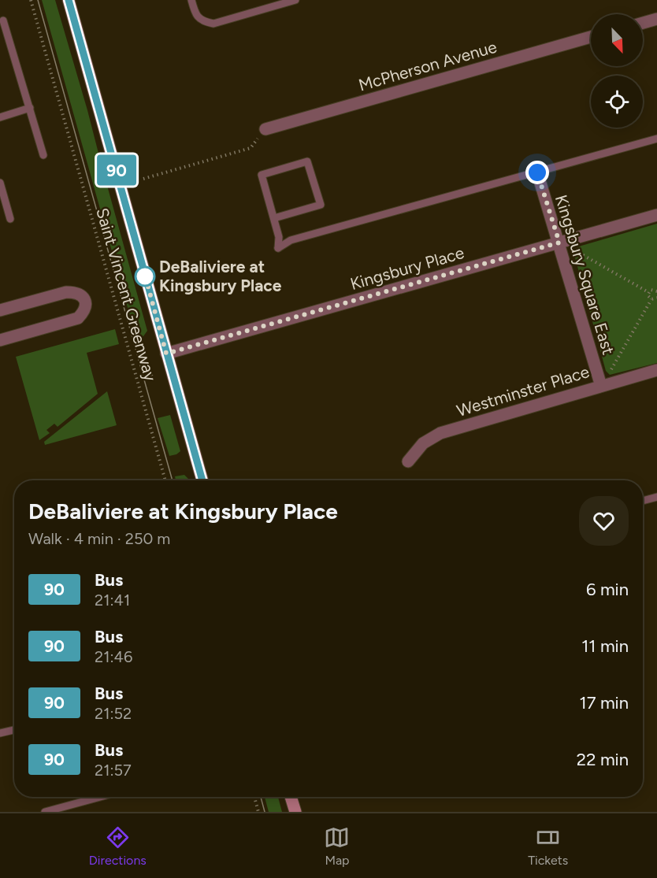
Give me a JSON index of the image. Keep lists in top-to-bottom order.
{
  "streets": {
    "street": [
      "McPherson Avenue",
      "Kingsbury Place",
      "Kingsbury Square East",
      "Westminster Place"
    ],
    "path": ["Saint Vincent Greenway"]
  },
  "crossings": [
    ["Kingsbury Place", "Kingsbury Square East"],
    ["Kingsbury Square East", "Westminster Place"]
  ],
  "places": ["DeBaliviere at Kingsbury Place"],
  "lines": ["bus line 90"],
  "north": "bottom right",
  "page": {
    "on_map": "90",
    "heading": ["DeBaliviere at Kingsbury Place", "Walk · 4 min · 250 m"],
    "list": [
      {
        "mark": "90",
        "name": "Bus",
        "note": "21:41",
        "value": "6 min"
      },
      {
        "mark": "90",
        "name": "Bus",
        "note": "21:46",
        "value": "11 min"
      },
      {
        "mark": "90",
        "name": "Bus",
        "note": "21:52",
        "value": "17 min"
      },
      {
        "mark": "90",
        "name": "Bus",
        "note": "21:57",
        "value": "22 min"
      }
    ],
    "tabs": ["Directions", "Map", "Tickets"]
  }
}
